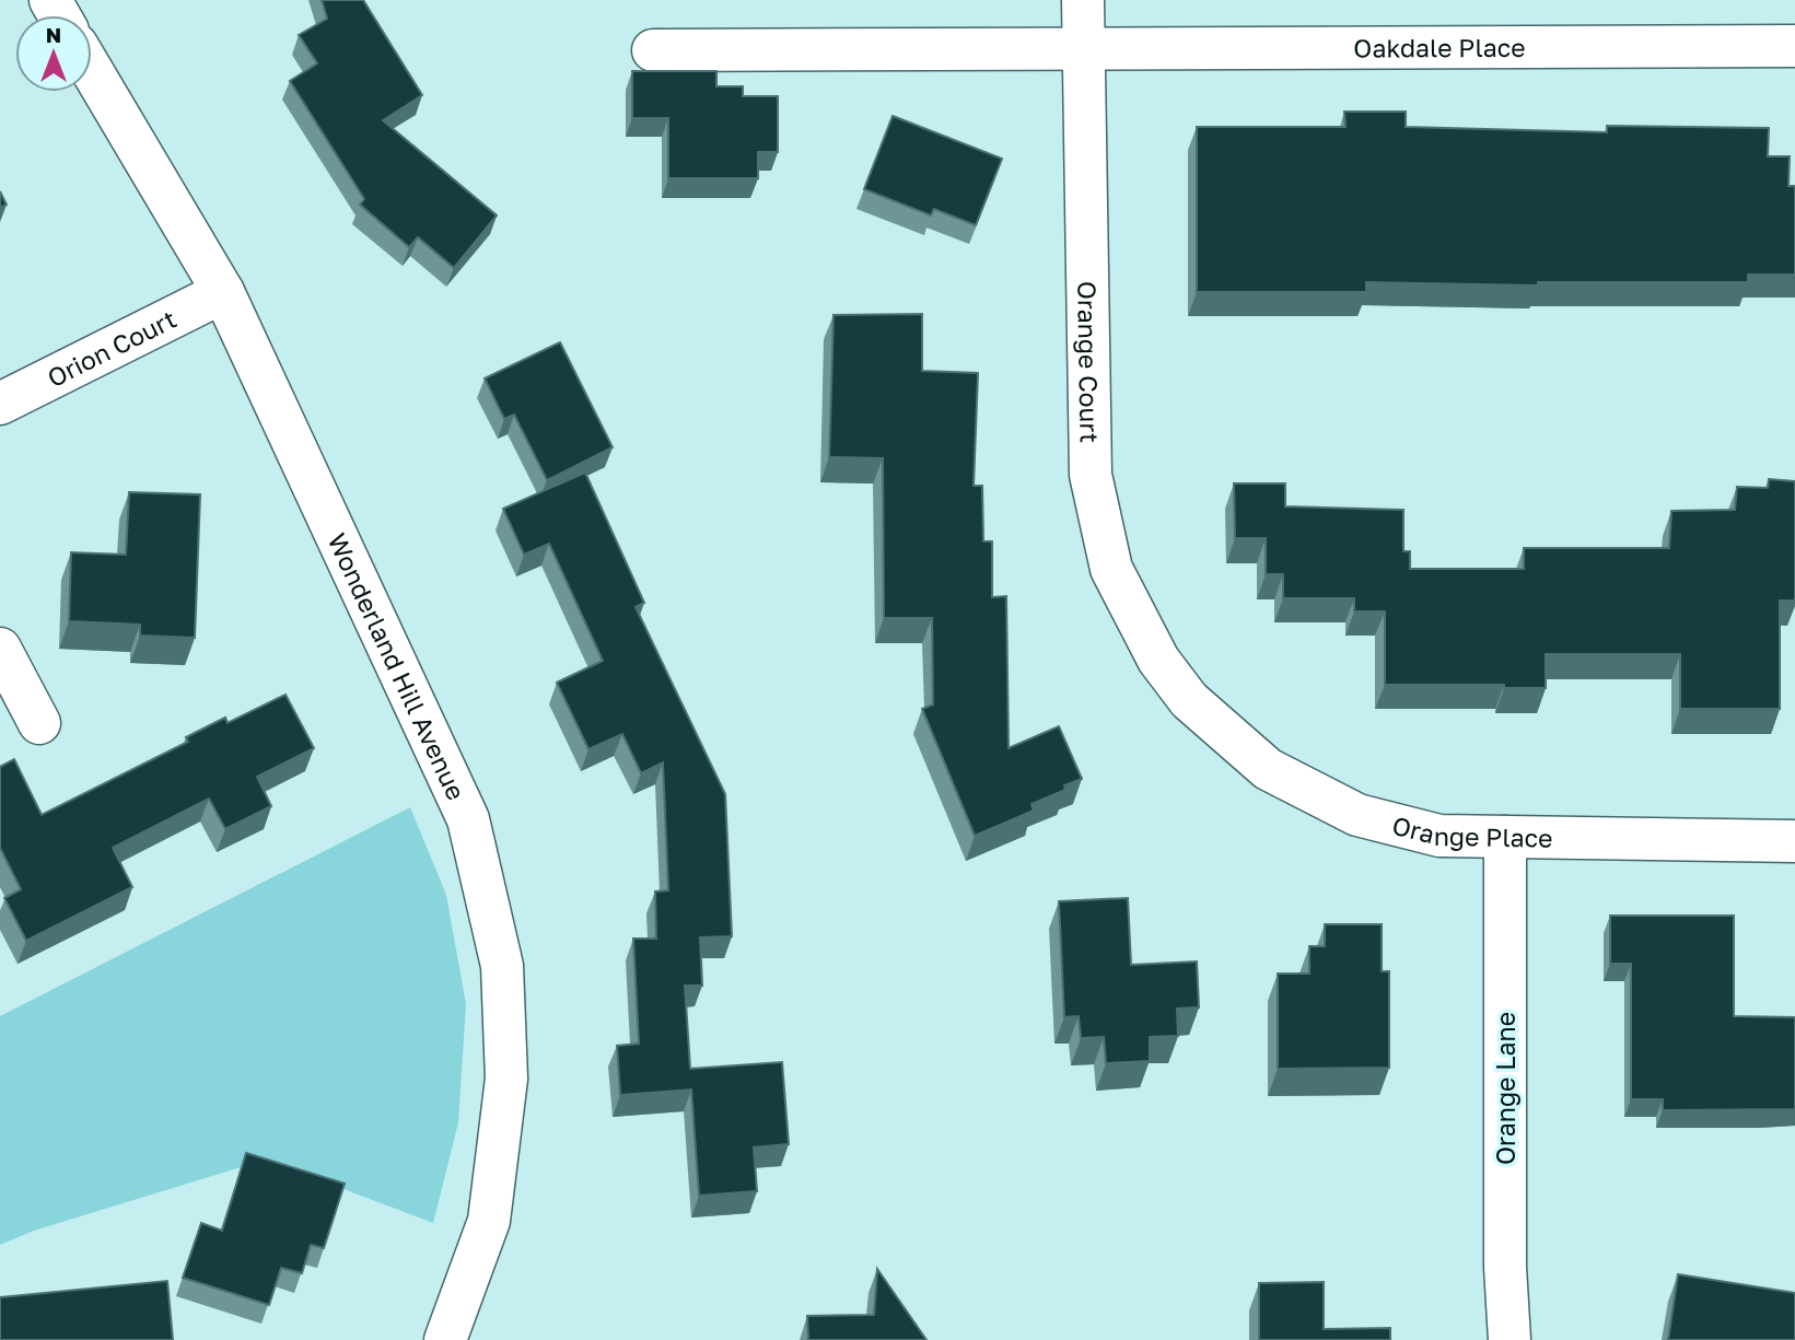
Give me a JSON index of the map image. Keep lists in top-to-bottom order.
{
  "streets": {
    "street": [
      "Oakdale Place",
      "Orion Court",
      "Orange Court",
      "Wonderland Hill Avenue",
      "Orange Place",
      "Orange Lane"
    ]
  },
  "crossings": [
    ["Oakdale Place", "Orange Court"],
    ["Orion Court", "Wonderland Hill Avenue"],
    ["Orange Court", "Orange Place"],
    ["Orange Place", "Orange Lane"]
  ],
  "north": "top"
}
